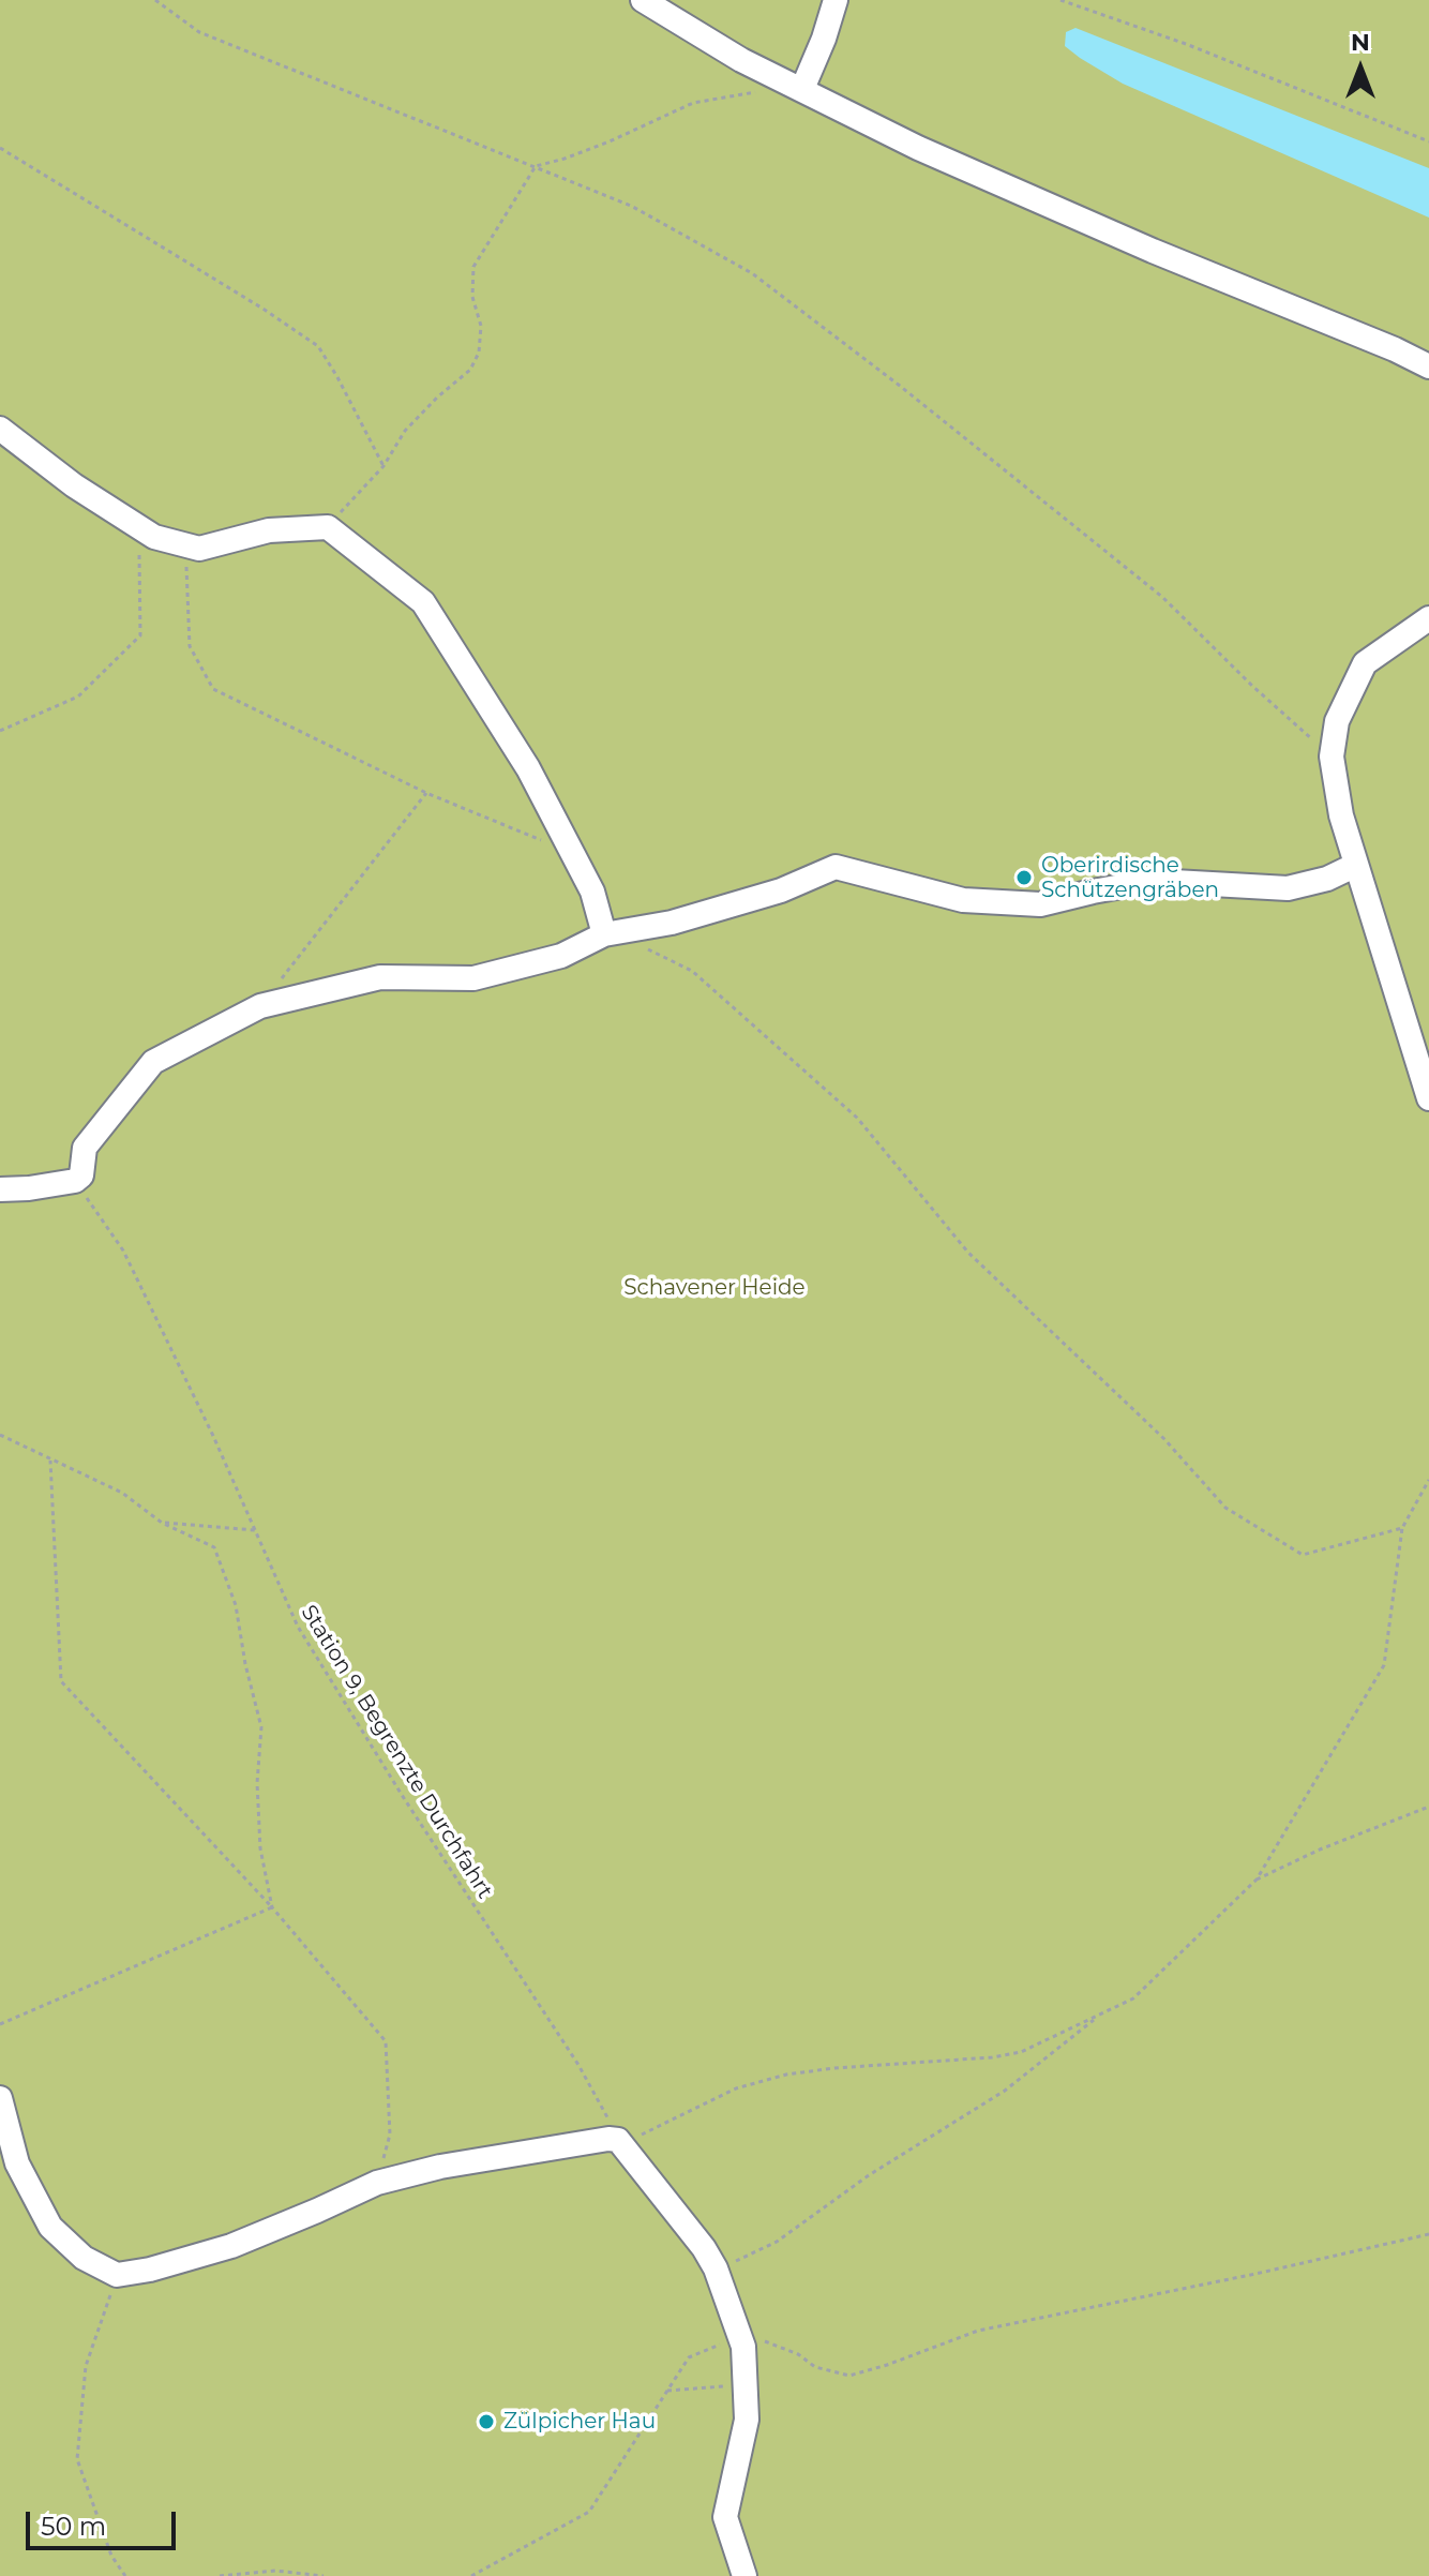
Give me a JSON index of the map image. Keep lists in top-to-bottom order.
{
  "streets": {
    "path": ["Station 9, Begrenzte Durchfahrt"]
  },
  "parks": ["Schavener Heide"],
  "places": ["Oberirdische Schützengräben", "Zülpicher Hau"],
  "scale_bar": "50 m",
  "north": "top"
}
